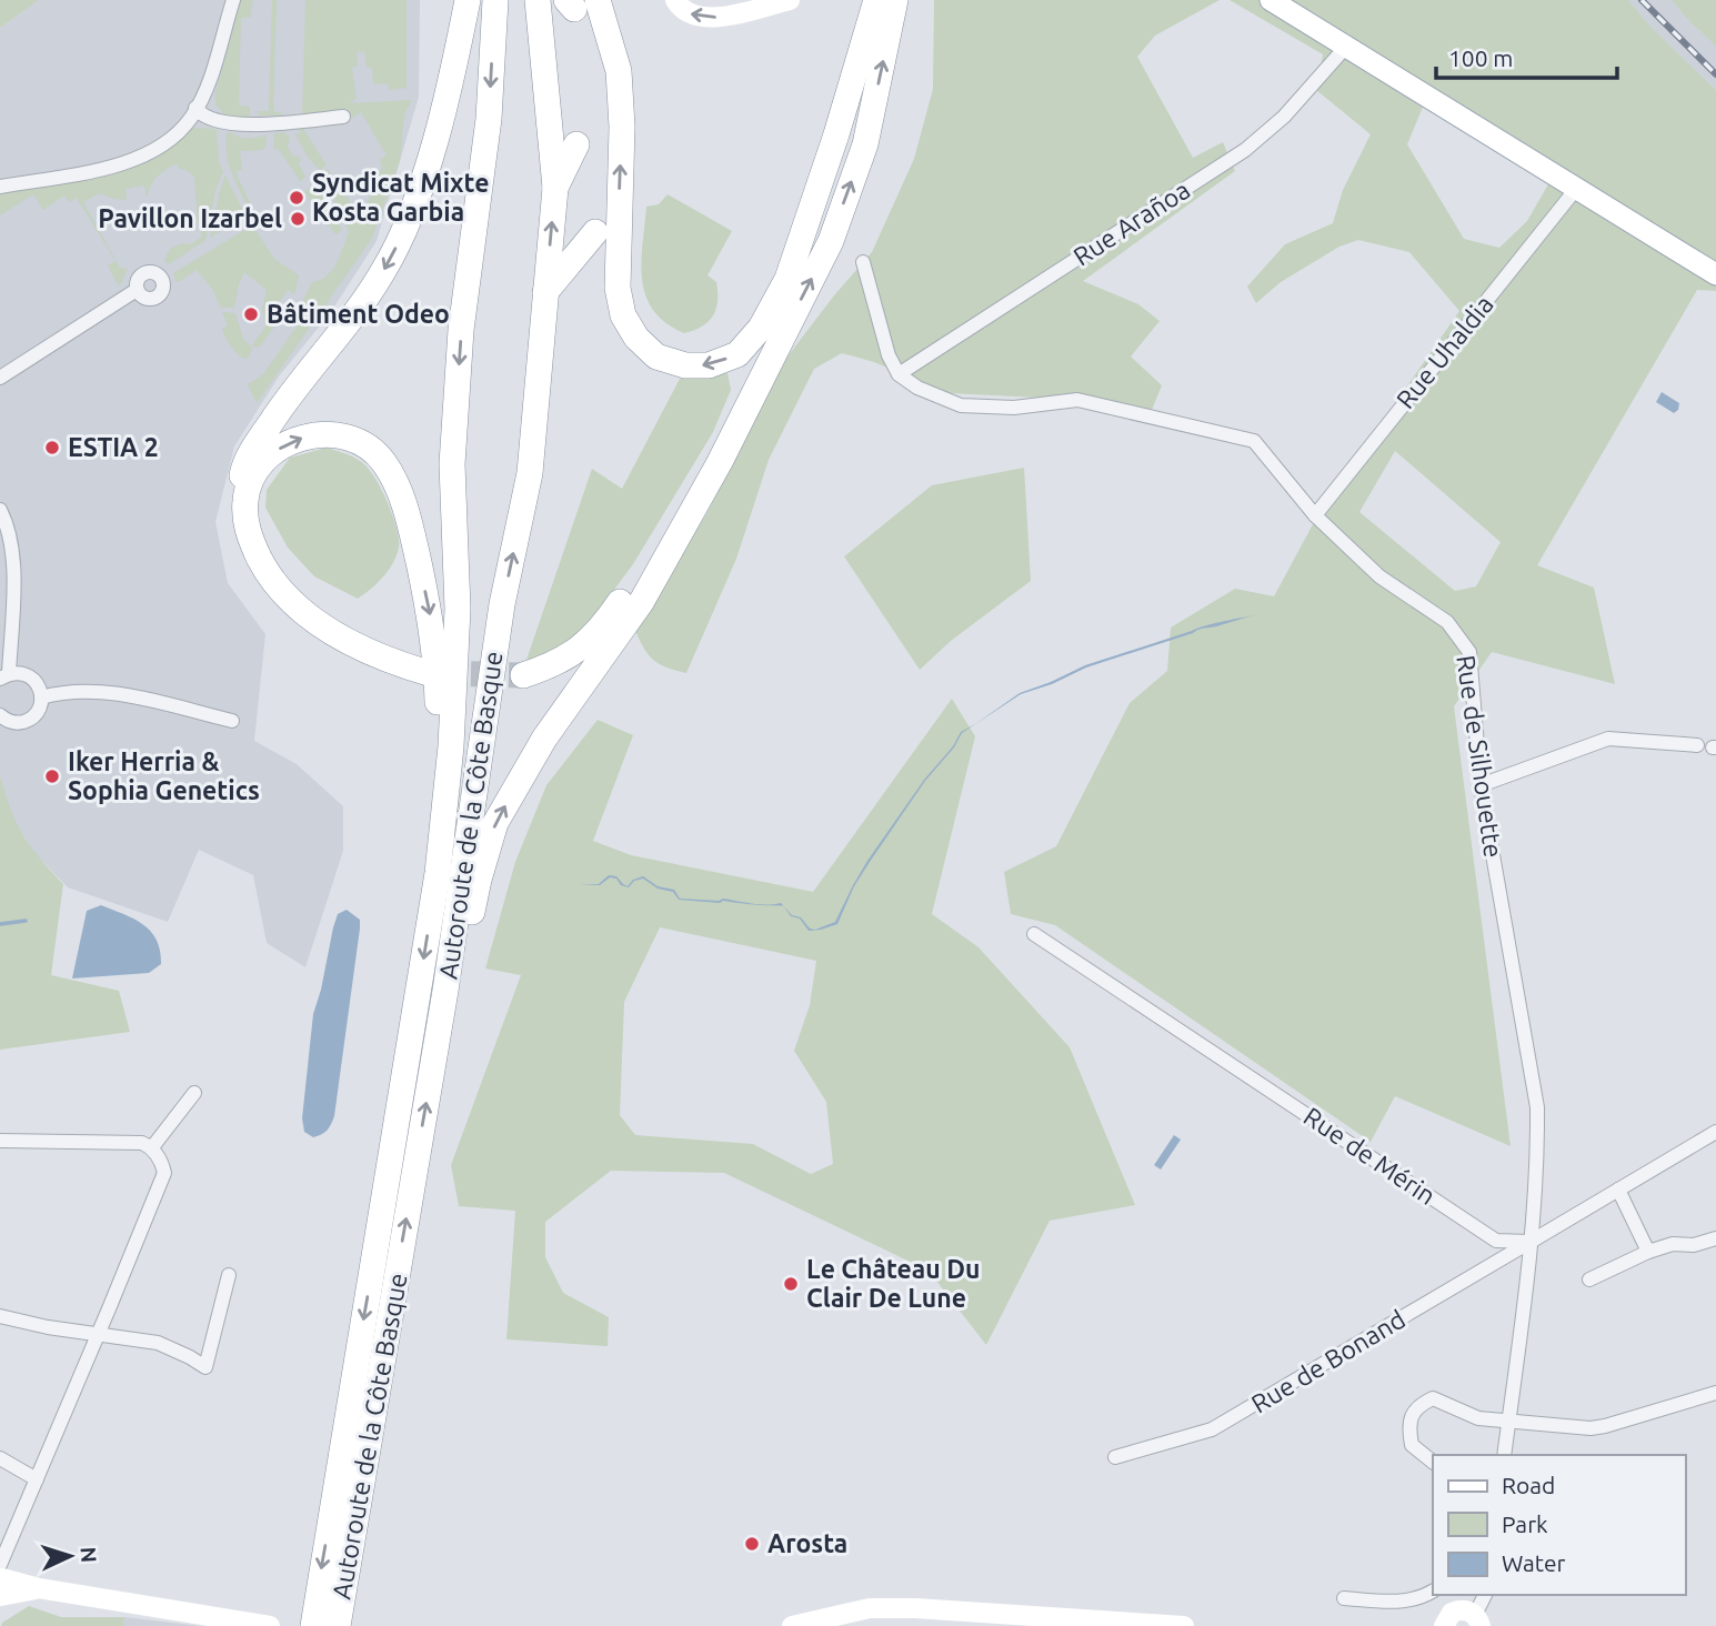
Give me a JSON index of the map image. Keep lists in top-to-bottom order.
{
  "streets": {
    "highway": ["Autoroute de la Côte Basque"],
    "street": [
      "Rue Arañoa",
      "Rue Uhaldia",
      "Rue de Silhouette",
      "Rue de Mérin",
      "Rue de Bonand"
    ]
  },
  "crossings": [
    ["Rue Arañoa", "Rue de Silhouette"],
    ["Rue Uhaldia", "Rue de Silhouette"],
    ["Rue de Silhouette", "Rue de Mérin"],
    ["Rue de Silhouette", "Rue de Bonand"],
    ["Rue de Mérin", "Rue de Bonand"]
  ],
  "places": [
    "Syndicat Mixte Kosta Garbia",
    "Pavillon Izarbel",
    "Bâtiment Odeo",
    "ESTIA 2",
    "Iker Herria & Sophia Genetics",
    "Le Château Du Clair De Lune",
    "Arosta"
  ],
  "legend": ["Road", "Park", "Water"],
  "scale_bar": "100 m",
  "north": "right"
}
